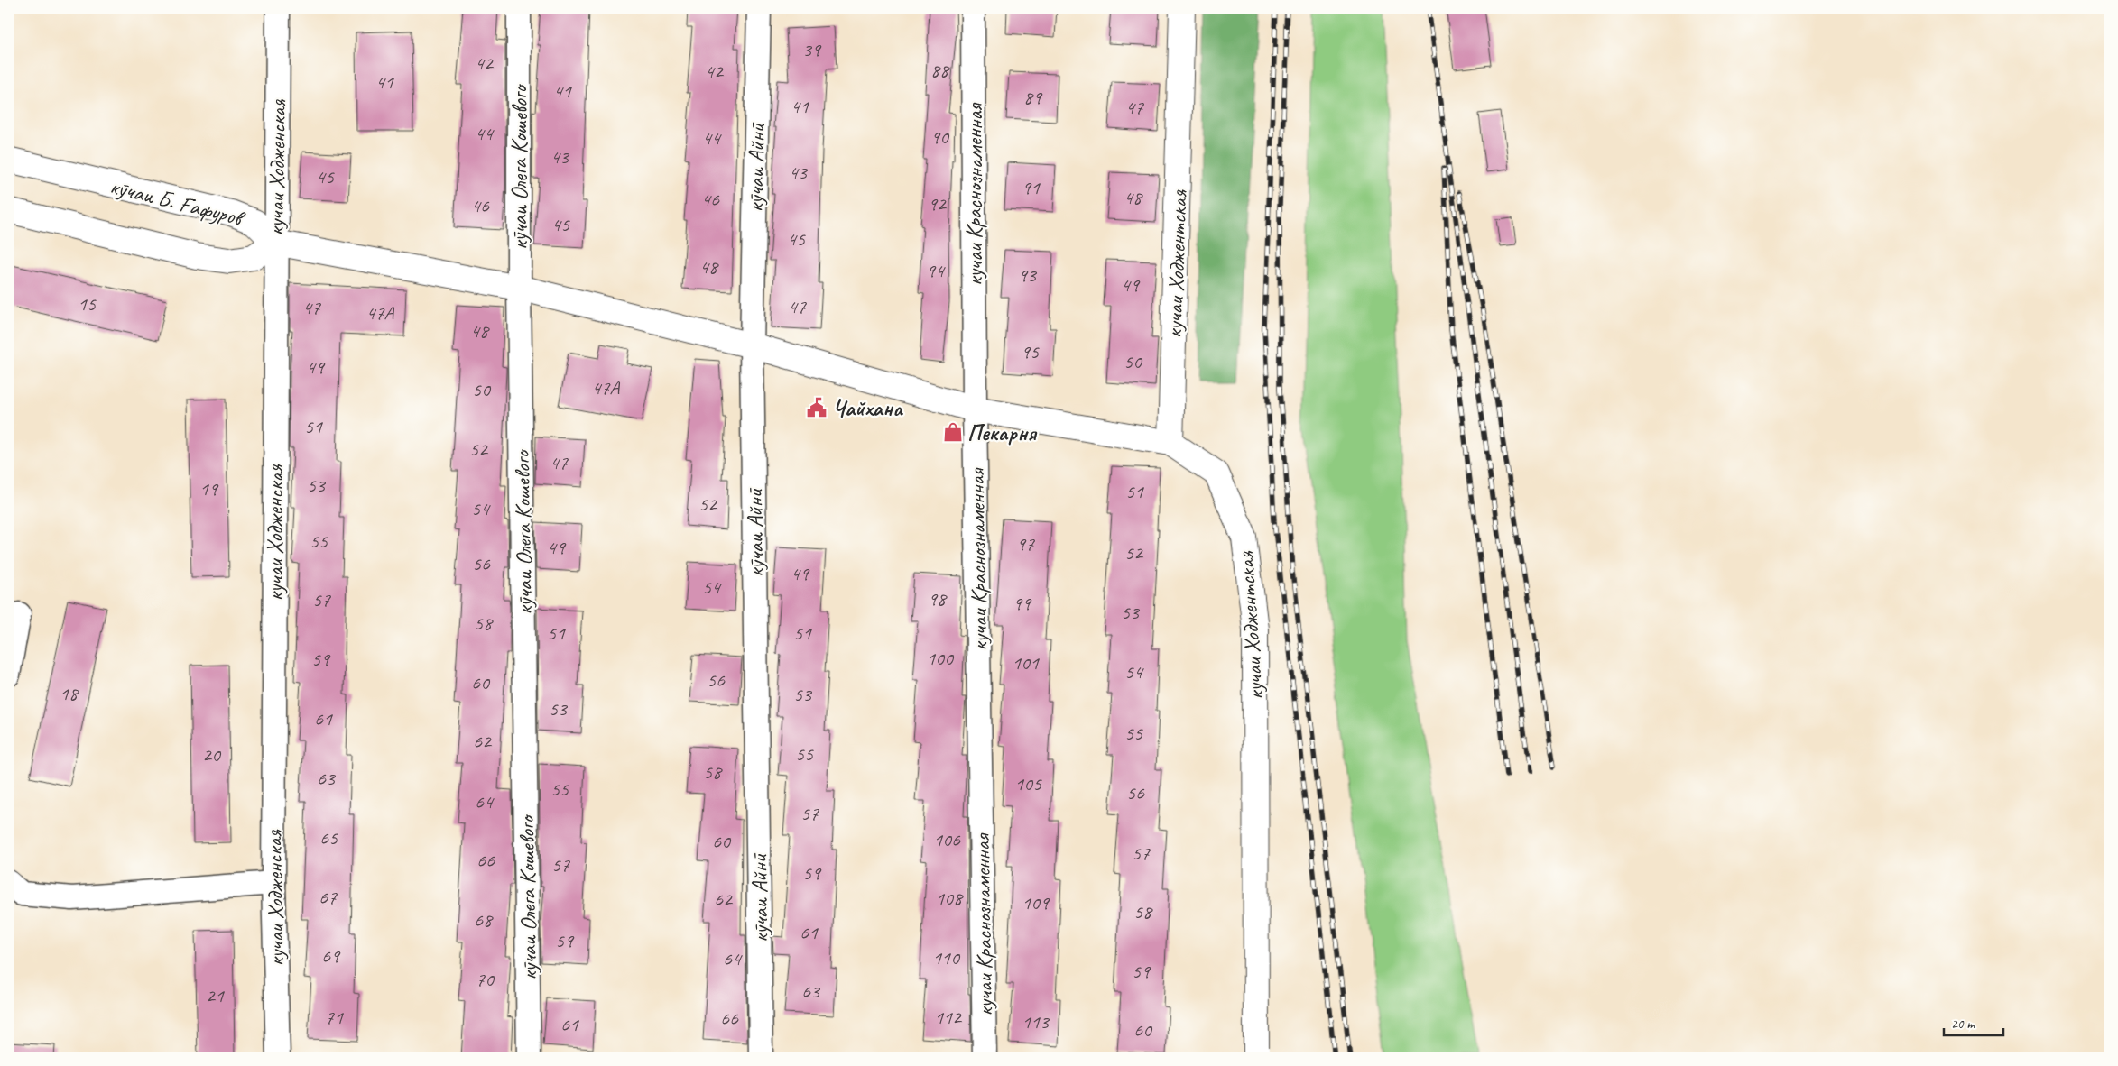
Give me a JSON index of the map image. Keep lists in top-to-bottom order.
{
  "streets": {
    "main road": ["кӯчаи Б. Ғафуров", "кучаи Ходжентская"],
    "street": [
      "кучаи Ходженская",
      "кӯчаи Олега Кошевого",
      "кӯчаи Айнӣ",
      "кучаи Краснознаменная"
    ]
  },
  "crossings": [
    ["кучаи Ходженская", "кӯчаи Б. Ғафуров"]
  ],
  "places": {
    "public building": ["Чайхана"],
    "shop": ["Пекарня"]
  },
  "house_numbers": [
    "39",
    "42",
    "88",
    "42",
    "41",
    "41",
    "89",
    "41",
    "47",
    "44",
    "90",
    "44",
    "43",
    "43",
    "45",
    "91",
    "48",
    "46",
    "92",
    "46",
    "45",
    "45",
    "48",
    "94",
    "93",
    "49",
    "15",
    "47",
    "47",
    "47А",
    "48",
    "95",
    "50",
    "49",
    "47А",
    "50",
    "51",
    "52",
    "47",
    "53",
    "19",
    "51",
    "52",
    "54",
    "55",
    "97",
    "49",
    "52",
    "56",
    "49",
    "54",
    "98",
    "57",
    "99",
    "53",
    "58",
    "51",
    "51",
    "100",
    "59",
    "101",
    "54",
    "56",
    "60",
    "18",
    "53",
    "53",
    "61",
    "55",
    "62",
    "55",
    "20",
    "58",
    "63",
    "105",
    "55",
    "56",
    "64",
    "57",
    "65",
    "106",
    "60",
    "57",
    "66",
    "57",
    "59",
    "67",
    "108",
    "62",
    "109",
    "58",
    "68",
    "61",
    "59",
    "69",
    "110",
    "64",
    "59",
    "70",
    "63",
    "21",
    "71",
    "112",
    "66",
    "113",
    "61",
    "60"
  ],
  "scale_bar": "20 m"
}
